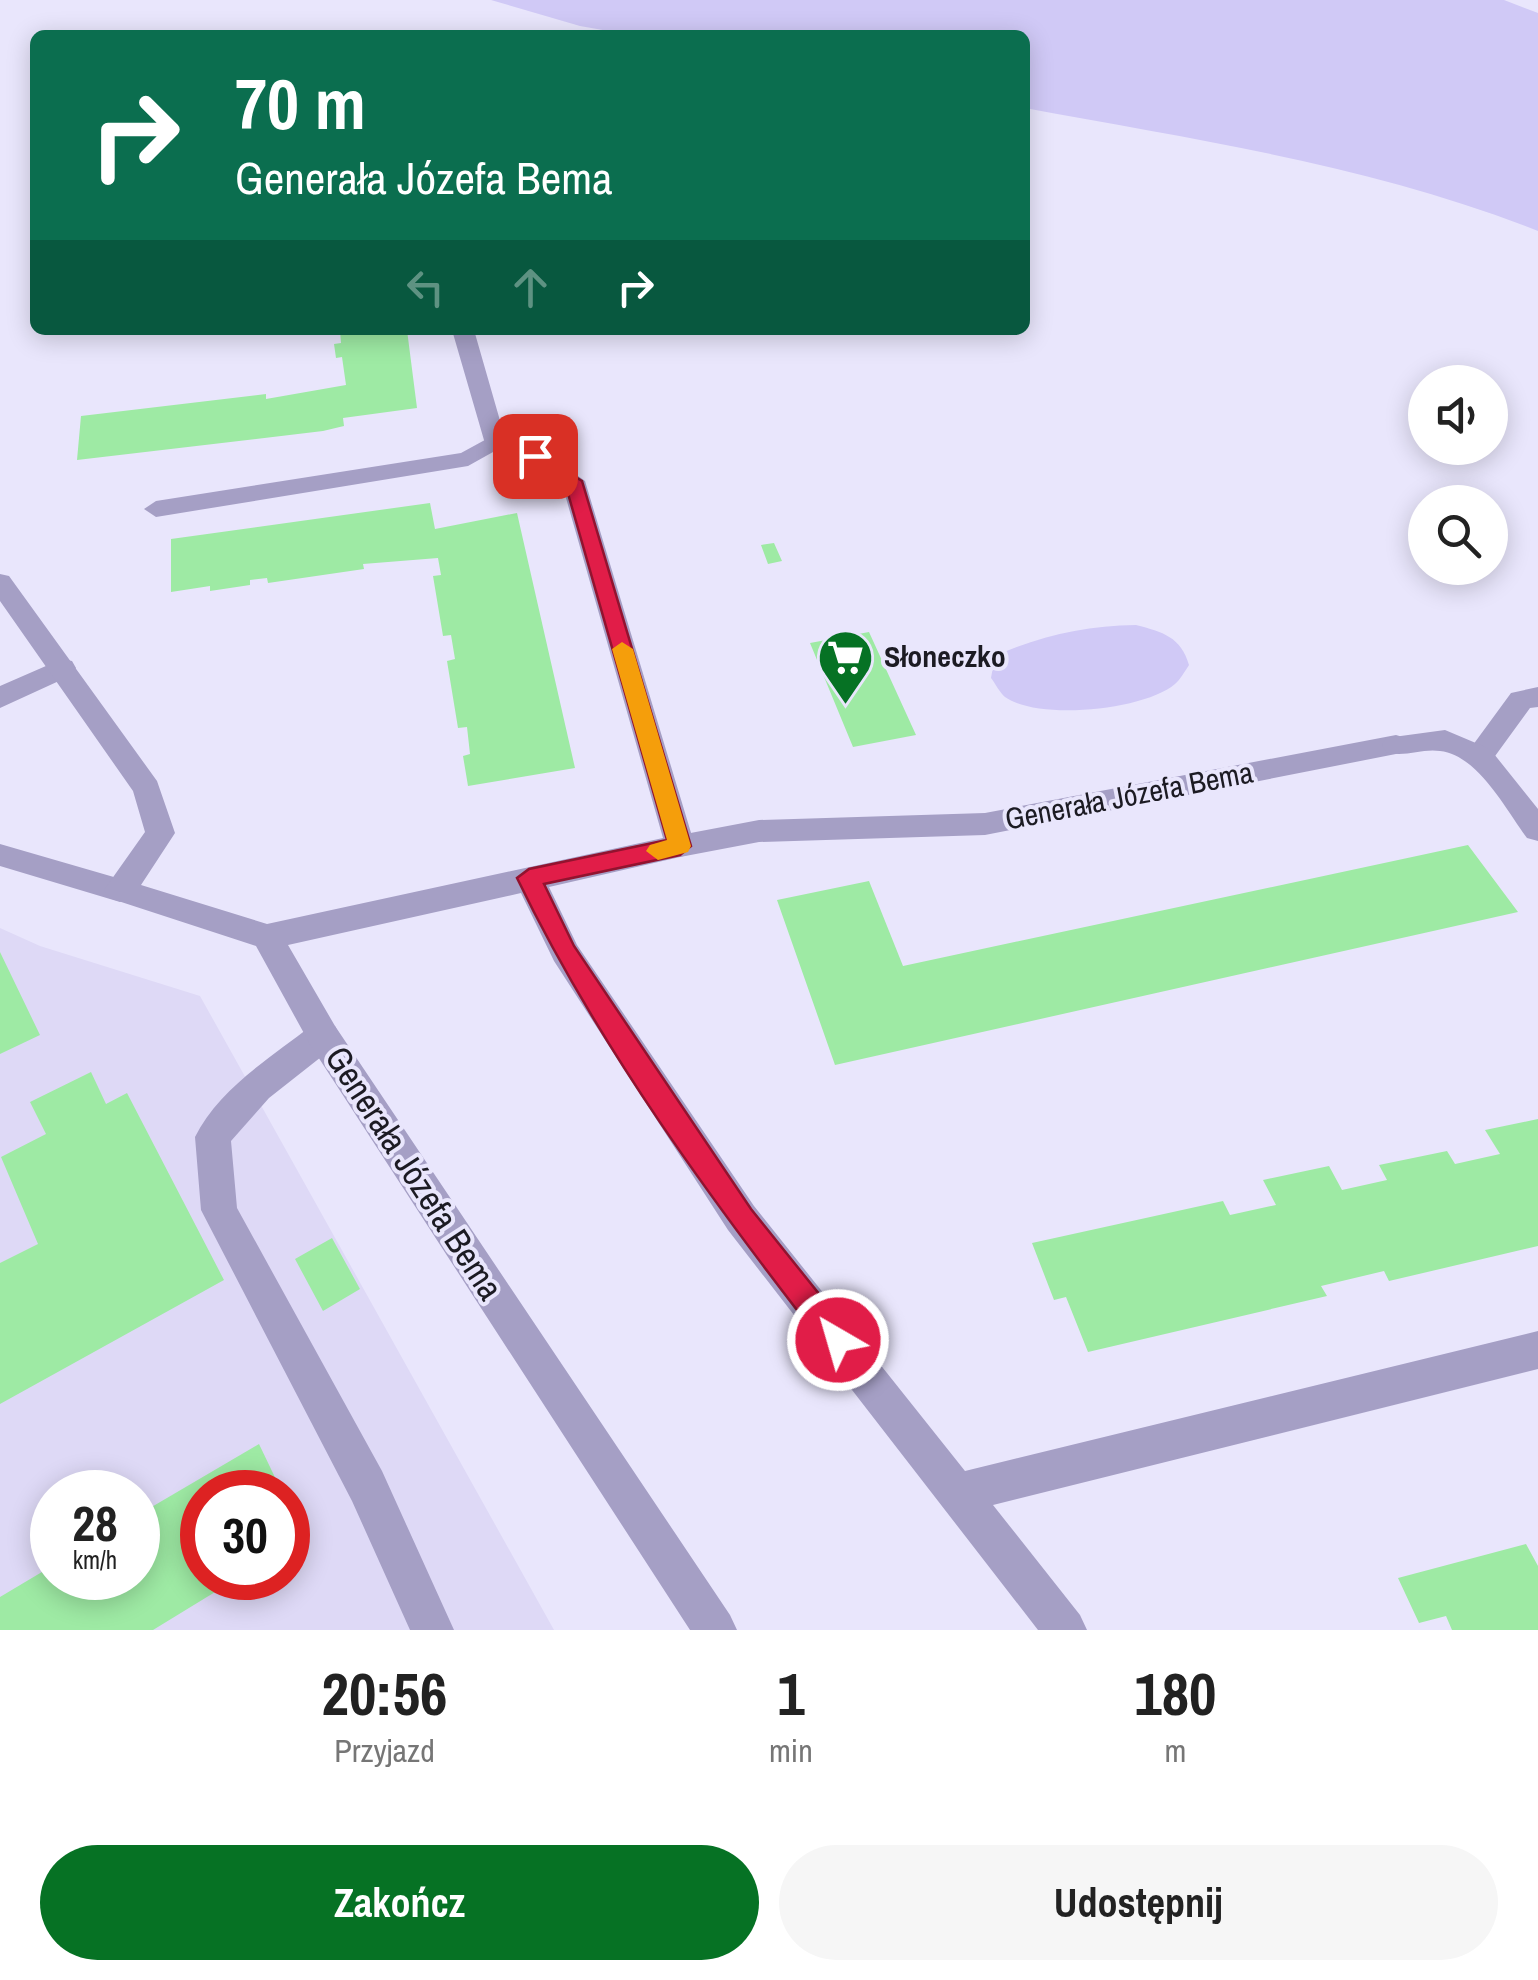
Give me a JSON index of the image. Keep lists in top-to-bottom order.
{
  "streets": {
    "street": ["Generała Józefa Bema"]
  },
  "places": {
    "supermarket": ["Słoneczko"]
  },
  "page": {
    "turn": ["70 m", "Generała Józefa Bema"],
    "speed": "28 km/h",
    "limit": "30",
    "eta": [
      "20:56",
      "Przyjazd",
      "1",
      "min",
      "180",
      "m"
    ],
    "buttons": ["Zakończ", "Udostępnij"]
  }
}
